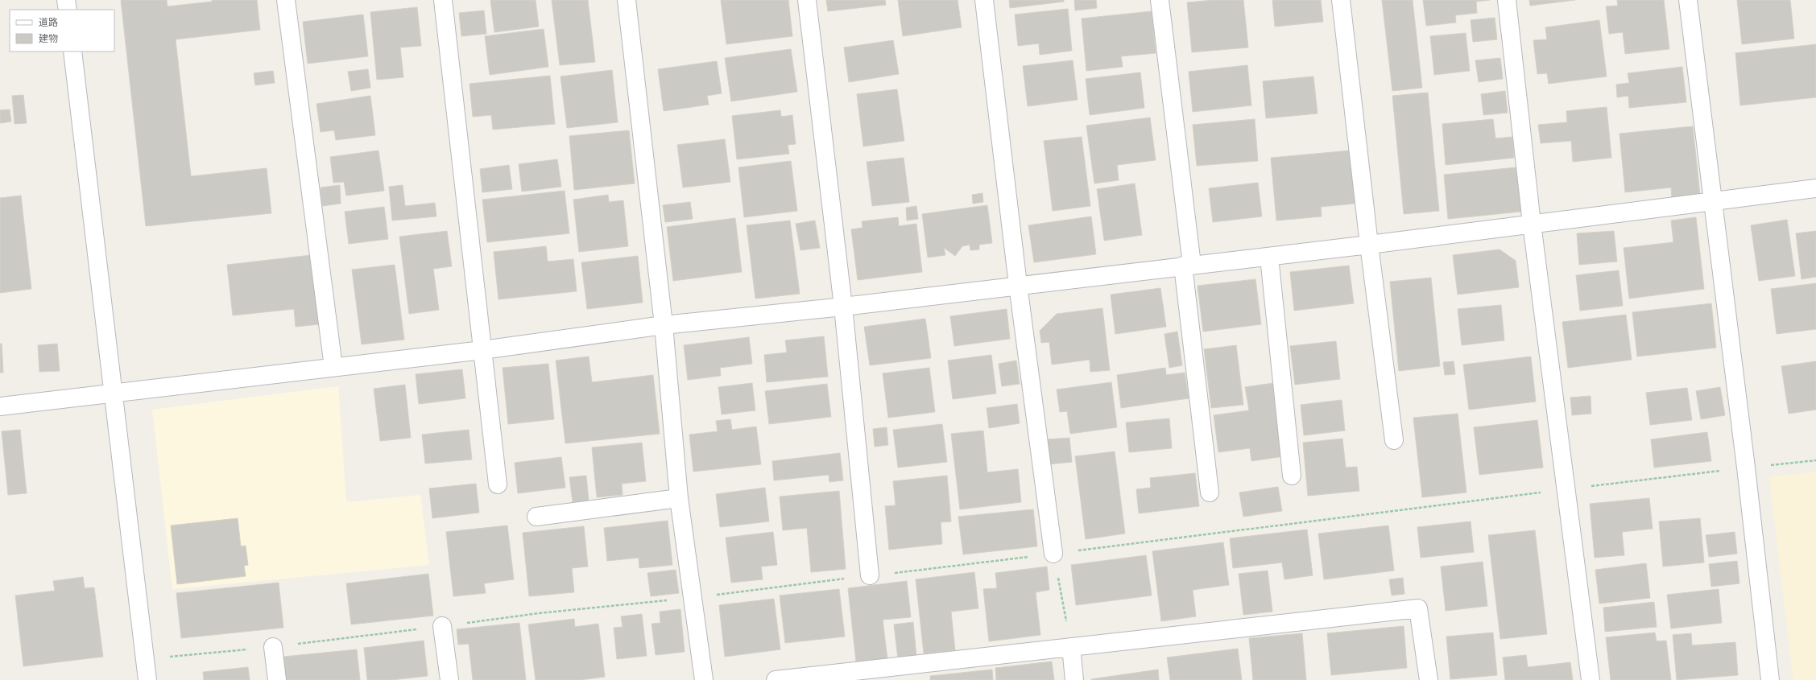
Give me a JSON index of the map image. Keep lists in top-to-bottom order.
{
  "legend": ["道路", "建物"]
}
